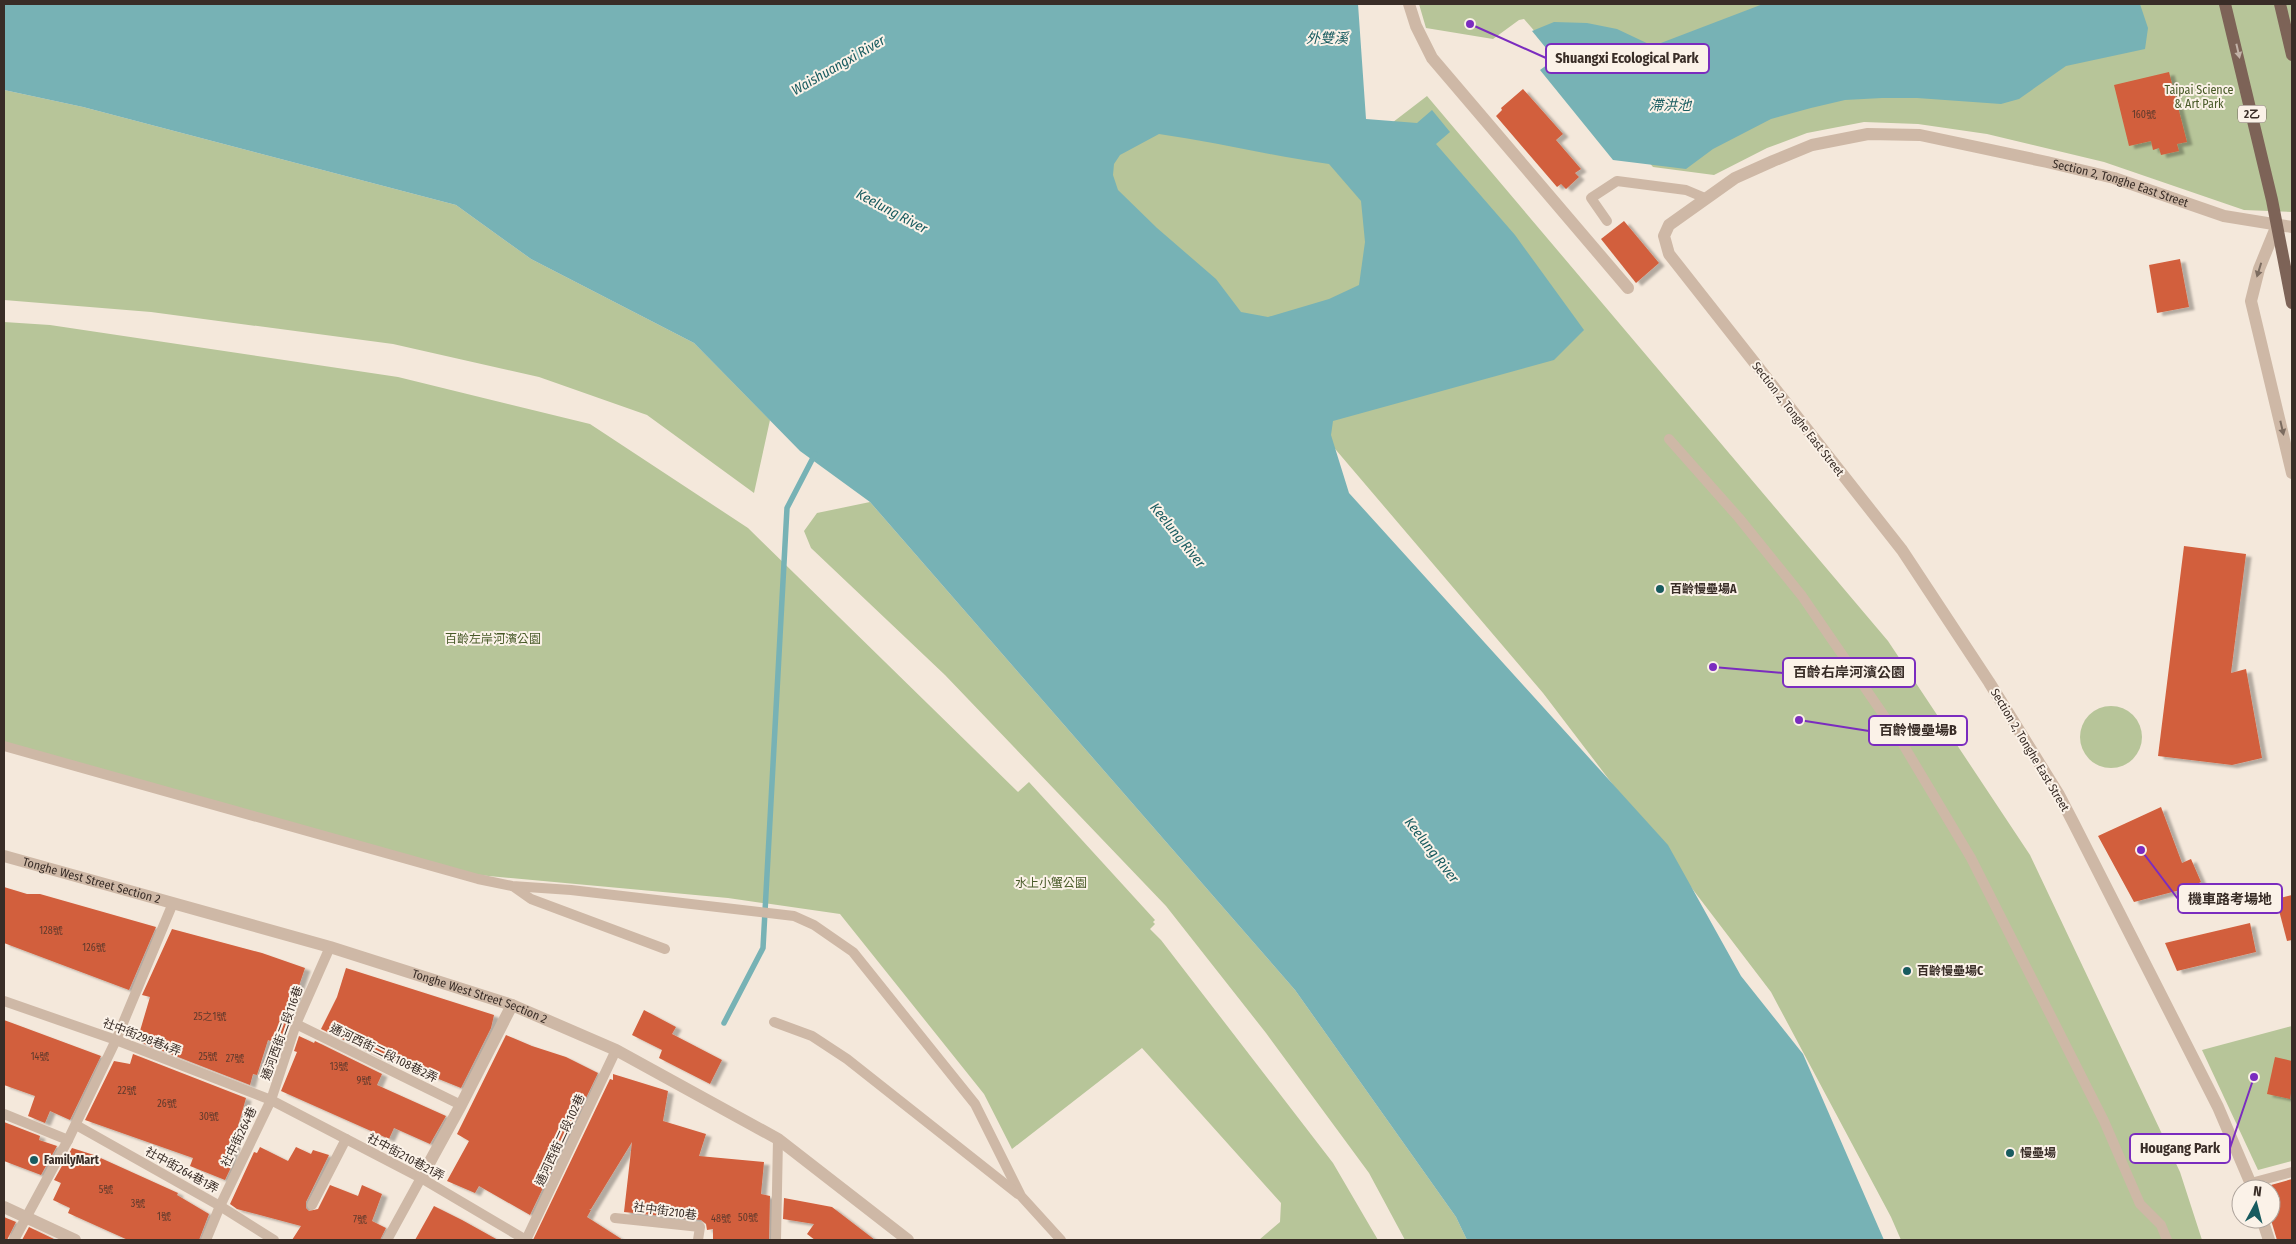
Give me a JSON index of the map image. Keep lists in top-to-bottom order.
{
  "streets": {
    "main road": ["2乙"],
    "street": ["Section 2, Tonghe East Street", "Tonghe West Street Section 2"],
    "lane": [
      "通河西街二段116巷",
      "社中街298巷4弄",
      "通河西街二段108巷2弄",
      "社中街264巷",
      "通河西街二段102巷",
      "社中街210巷21弄",
      "社中街264巷1弄",
      "社中街210巷"
    ]
  },
  "crossings": [
    ["2乙", "Section 2, Tonghe East Street"],
    ["Tonghe West Street Section 2", "通河西街二段116巷"],
    ["Tonghe West Street Section 2", "通河西街二段102巷"],
    ["通河西街二段116巷", "社中街298巷4弄"],
    ["通河西街二段116巷", "通河西街二段108巷2弄"],
    ["通河西街二段116巷", "社中街264巷"],
    ["通河西街二段116巷", "社中街210巷21弄"],
    ["社中街298巷4弄", "社中街264巷"],
    ["社中街298巷4弄", "社中街210巷21弄"],
    ["社中街264巷", "社中街210巷21弄"],
    ["社中街264巷", "社中街264巷1弄"],
    ["通河西街二段102巷", "社中街210巷21弄"]
  ],
  "water": [
    "外雙溪",
    "Waishuangxi River",
    "滯洪池",
    "Keelung River"
  ],
  "parks": ["Taipai Science & Art Park", "百齡左岸河濱公園", "水上小蟹公園"],
  "places": [
    "Shuangxi Ecological Park",
    "百齡慢壘場A",
    "百齡右岸河濱公園",
    "百齡慢壘場B",
    "機車路考場地",
    "百齡慢壘場C",
    "Hougang Park",
    "慢壘場",
    "FamilyMart"
  ],
  "house_numbers": [
    "160號",
    "128號",
    "126號",
    "25之1號",
    "14號",
    "25號",
    "27號",
    "13號",
    "9號",
    "22號",
    "26號",
    "30號",
    "5號",
    "3號",
    "1號",
    "50號",
    "48號",
    "7號"
  ],
  "north": "top"
}
